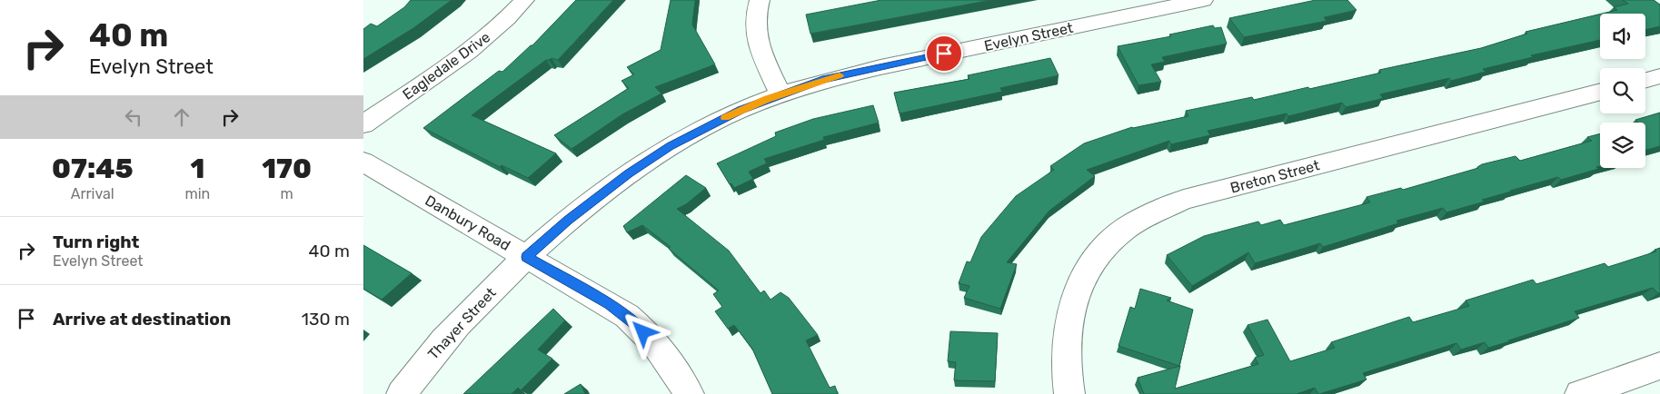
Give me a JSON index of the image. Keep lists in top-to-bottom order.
{
  "streets": {
    "street": [
      "Evelyn Street",
      "Eagledale Drive",
      "Breton Street",
      "Danbury Road",
      "Thayer Street"
    ]
  },
  "crossings": [
    ["Evelyn Street", "Danbury Road"],
    ["Evelyn Street", "Thayer Street"],
    ["Danbury Road", "Thayer Street"]
  ],
  "page": {
    "turn": ["40 m", "Evelyn Street"],
    "eta": [
      "07:45",
      "Arrival",
      "1",
      "min",
      "170",
      "m"
    ],
    "list": [
      {
        "name": "Turn right",
        "note": "Evelyn Street",
        "value": "40 m"
      },
      {
        "name": "Arrive at destination",
        "value": "130 m"
      }
    ]
  }
}
